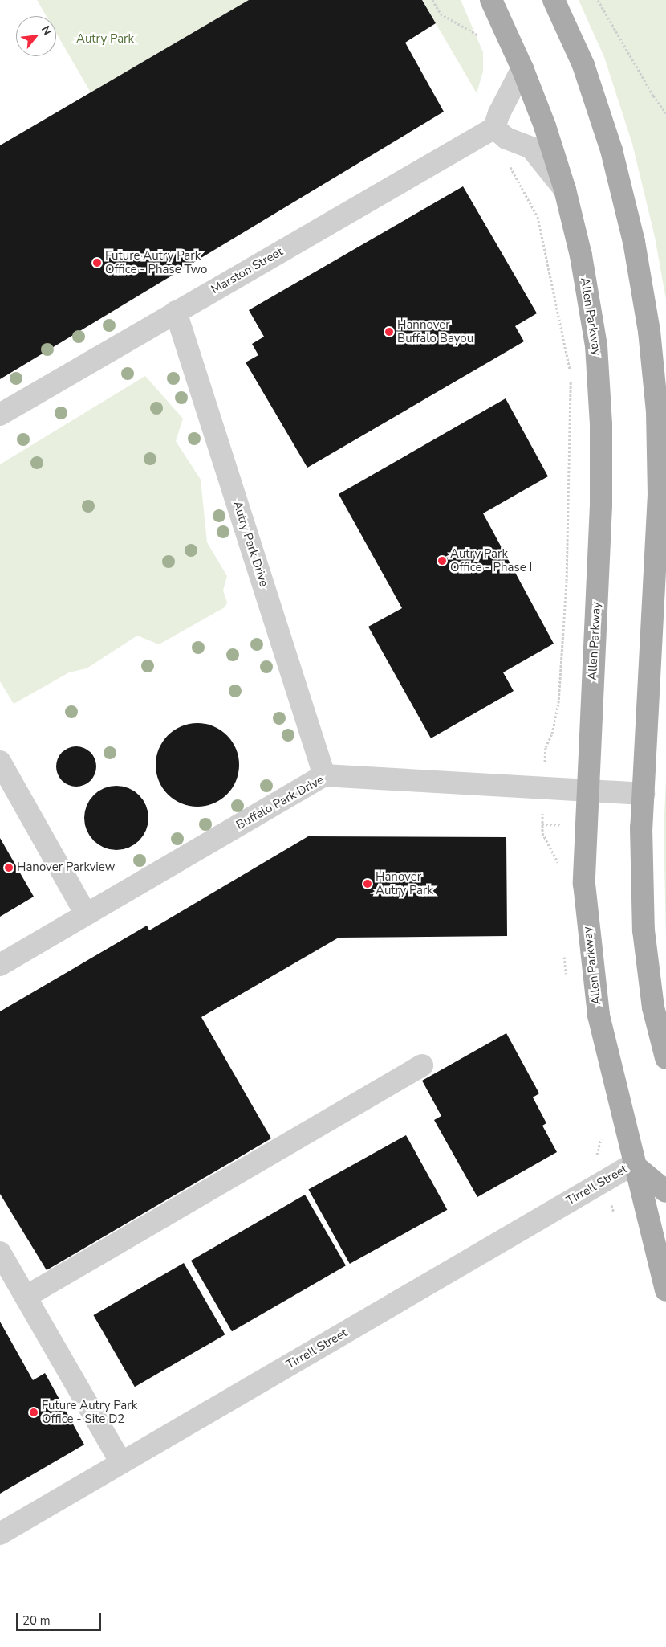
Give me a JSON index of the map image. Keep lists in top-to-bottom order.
{
  "streets": {
    "main road": ["Allen Parkway"],
    "street": [
      "Marston Street",
      "Autry Park Drive",
      "Buffalo Park Drive",
      "Tirrell Street"
    ]
  },
  "crossings": [
    ["Marston Street", "Autry Park Drive"],
    ["Allen Parkway", "Buffalo Park Drive"],
    ["Allen Parkway", "Tirrell Street"],
    ["Autry Park Drive", "Buffalo Park Drive"]
  ],
  "parks": ["Autry Park"],
  "places": [
    "Future Autry Park Office - Phase Two",
    "Hannover Buffalo Bayou",
    "Autry Park Office - Phase I",
    "Hanover Parkview",
    "Hanover Autry Park",
    "Future Autry Park Office - Site D2"
  ],
  "scale_bar": "20 m",
  "north": "top right"
}
